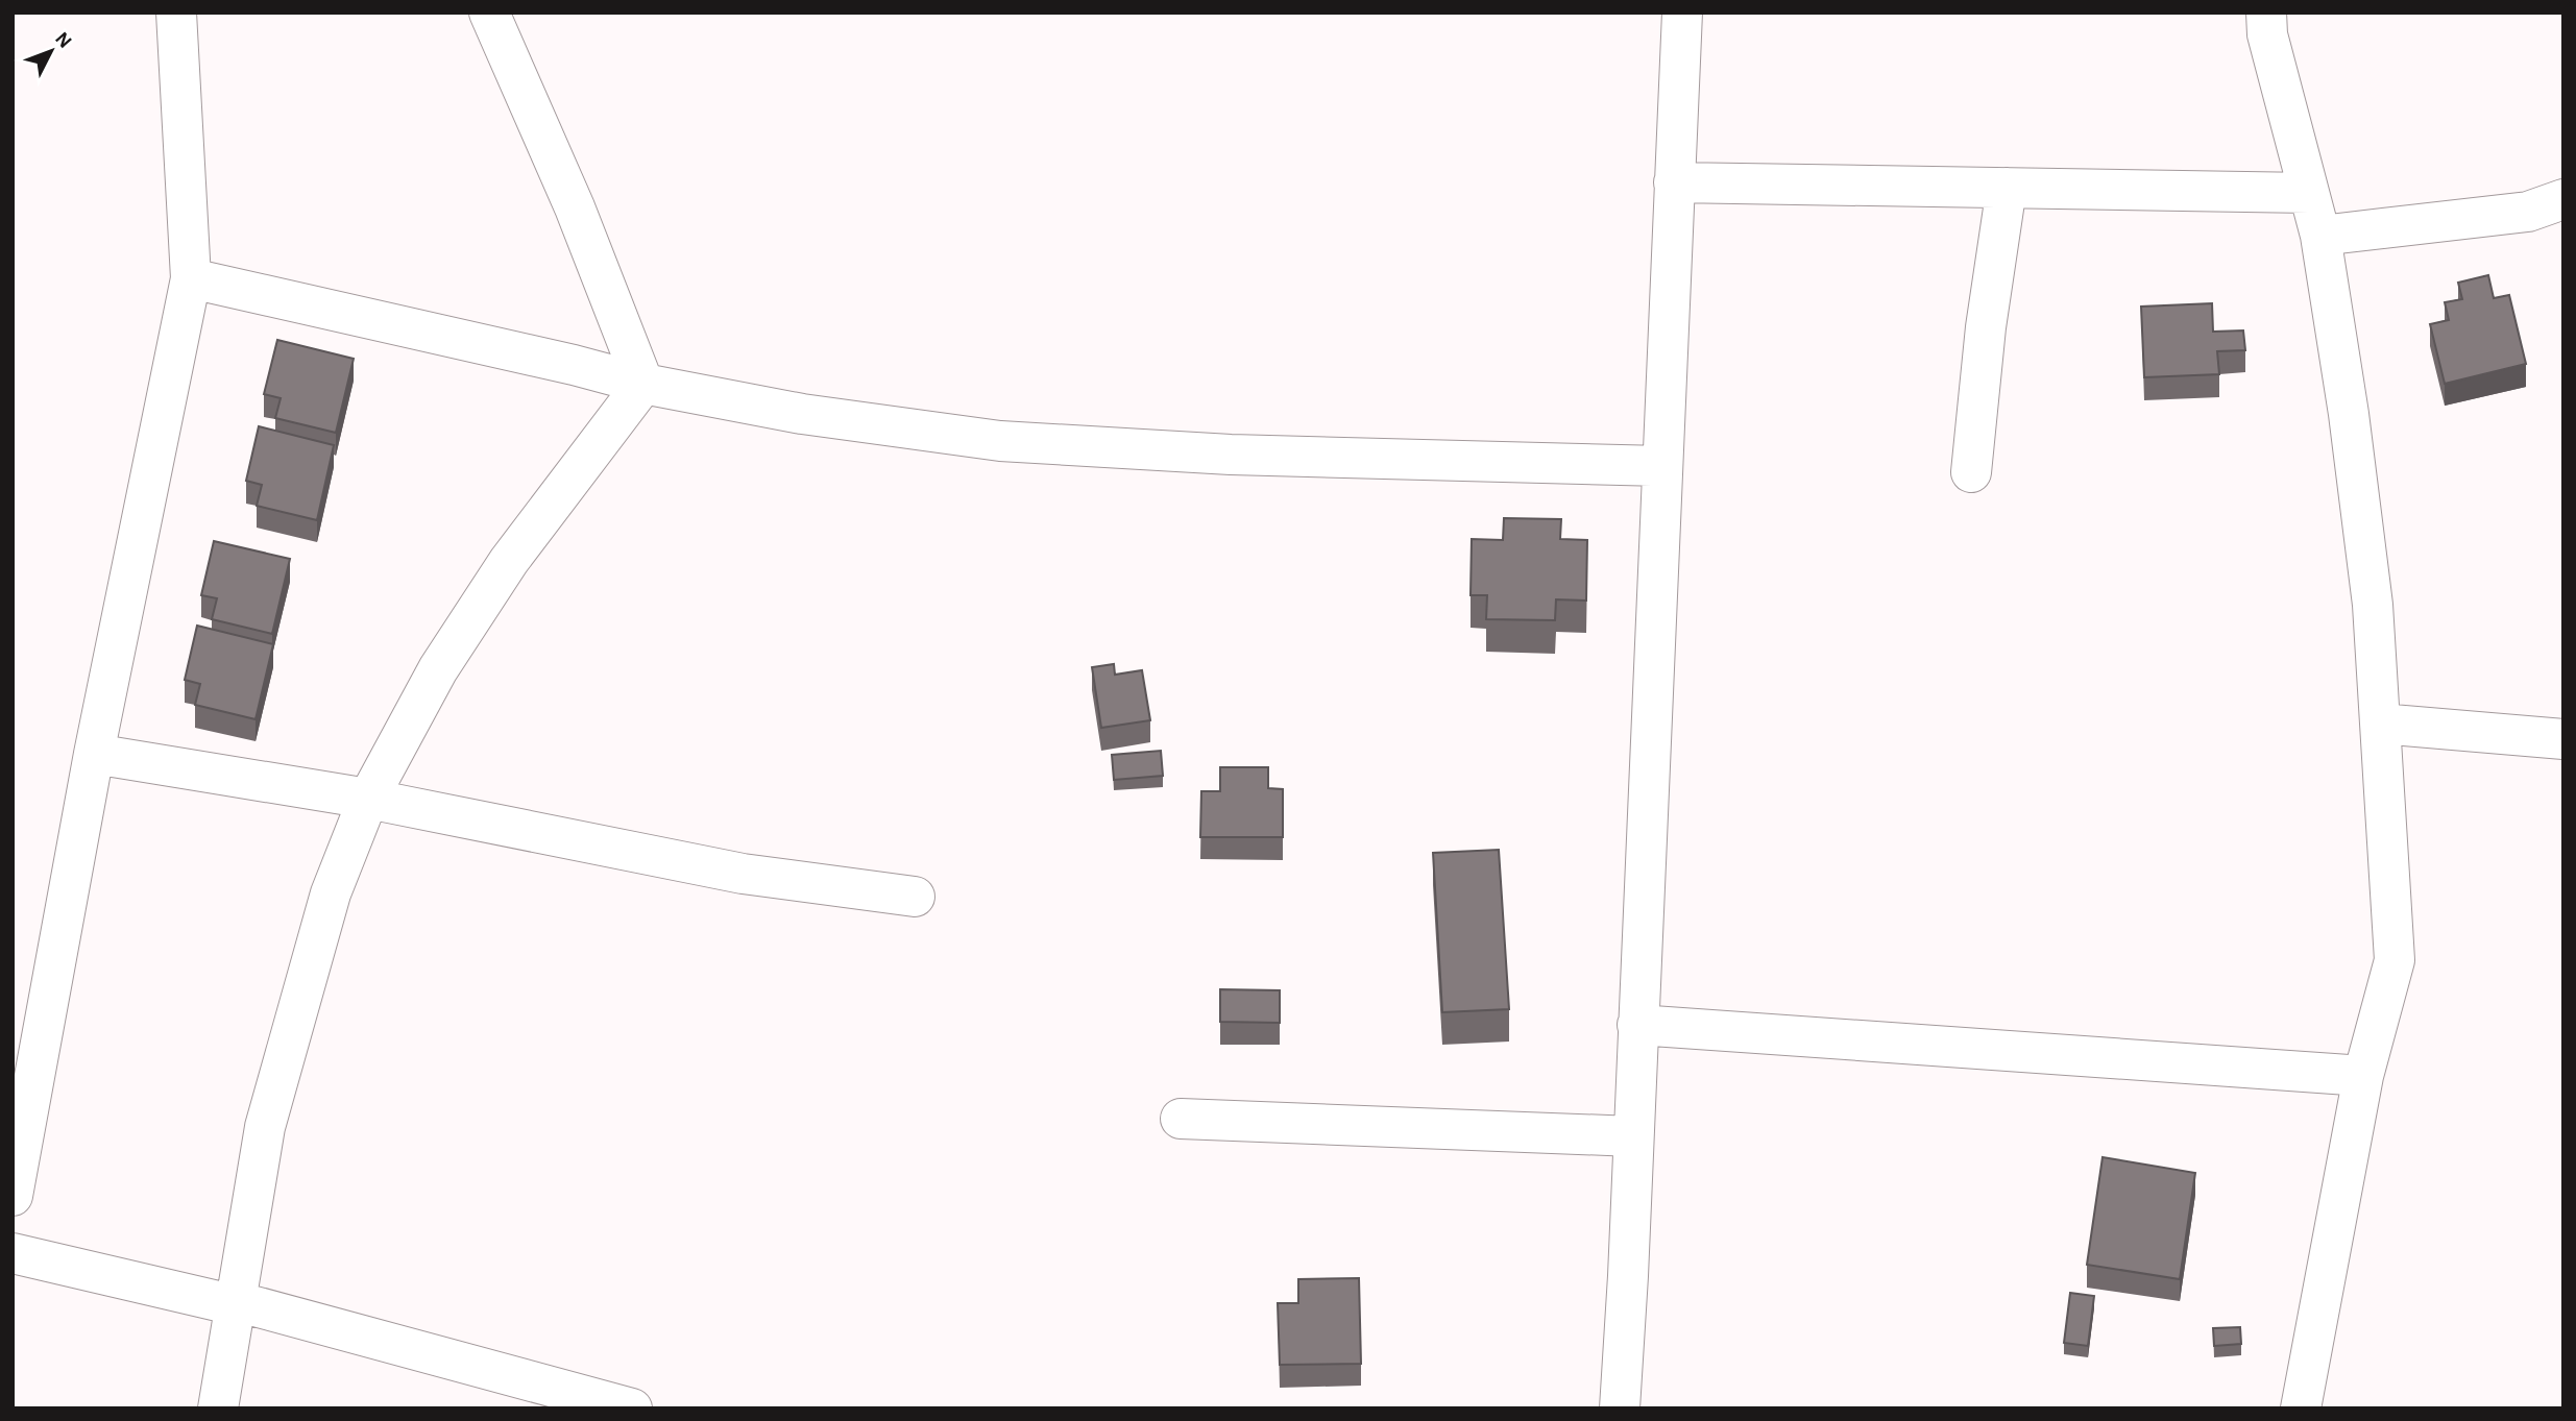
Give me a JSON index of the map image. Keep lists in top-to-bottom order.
{
  "north": "top right"
}
